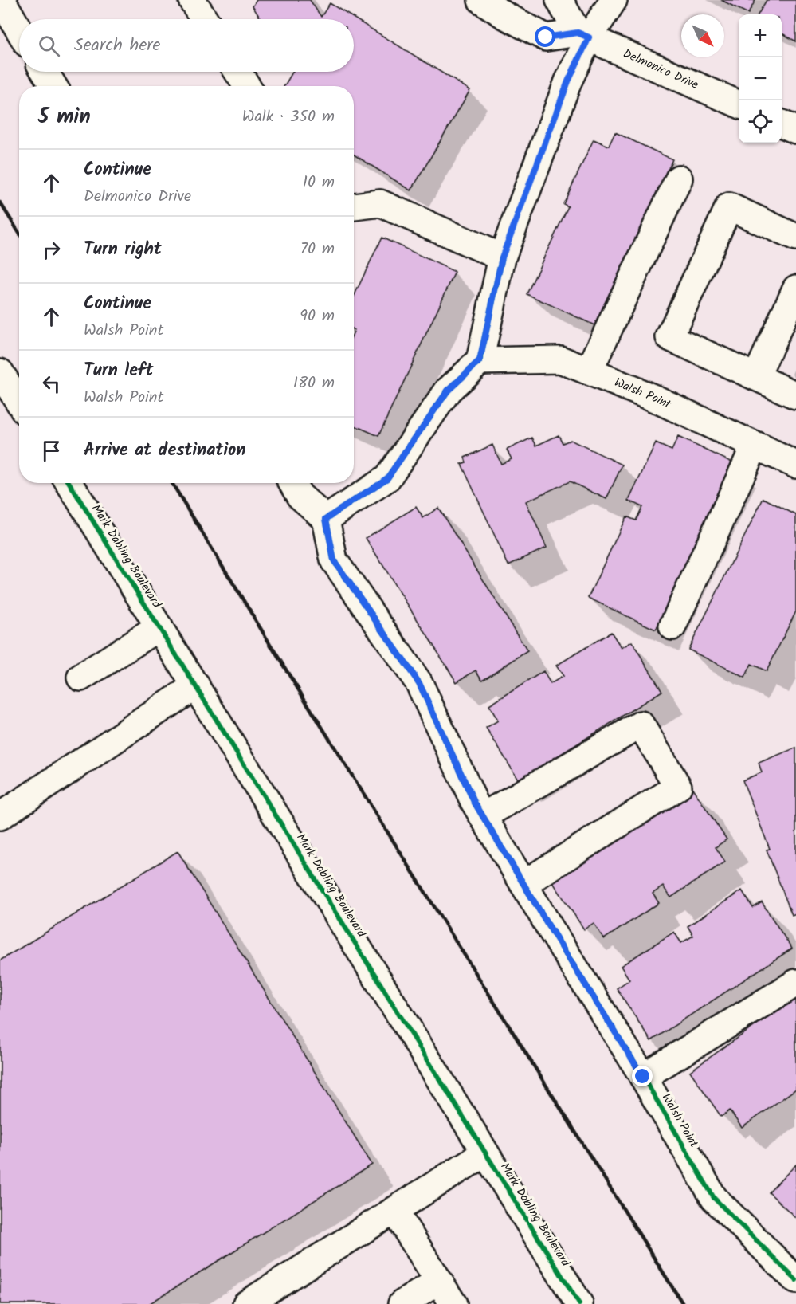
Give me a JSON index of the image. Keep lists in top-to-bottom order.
{
  "streets": {
    "street": ["Delmonico Drive", "Walsh Point", "Mark Dabling Boulevard"]
  },
  "north": "bottom right",
  "page": {
    "map_buttons": ["+", "−"],
    "search": "Search here",
    "heading": ["5 min", "Walk · 350 m"],
    "list": [
      ["Continue", "Delmonico Drive", "10 m"],
      ["Turn right", "70 m"],
      ["Continue", "Walsh Point", "90 m"],
      ["Turn left", "Walsh Point", "180 m"],
      "Arrive at destination"
    ]
  }
}
